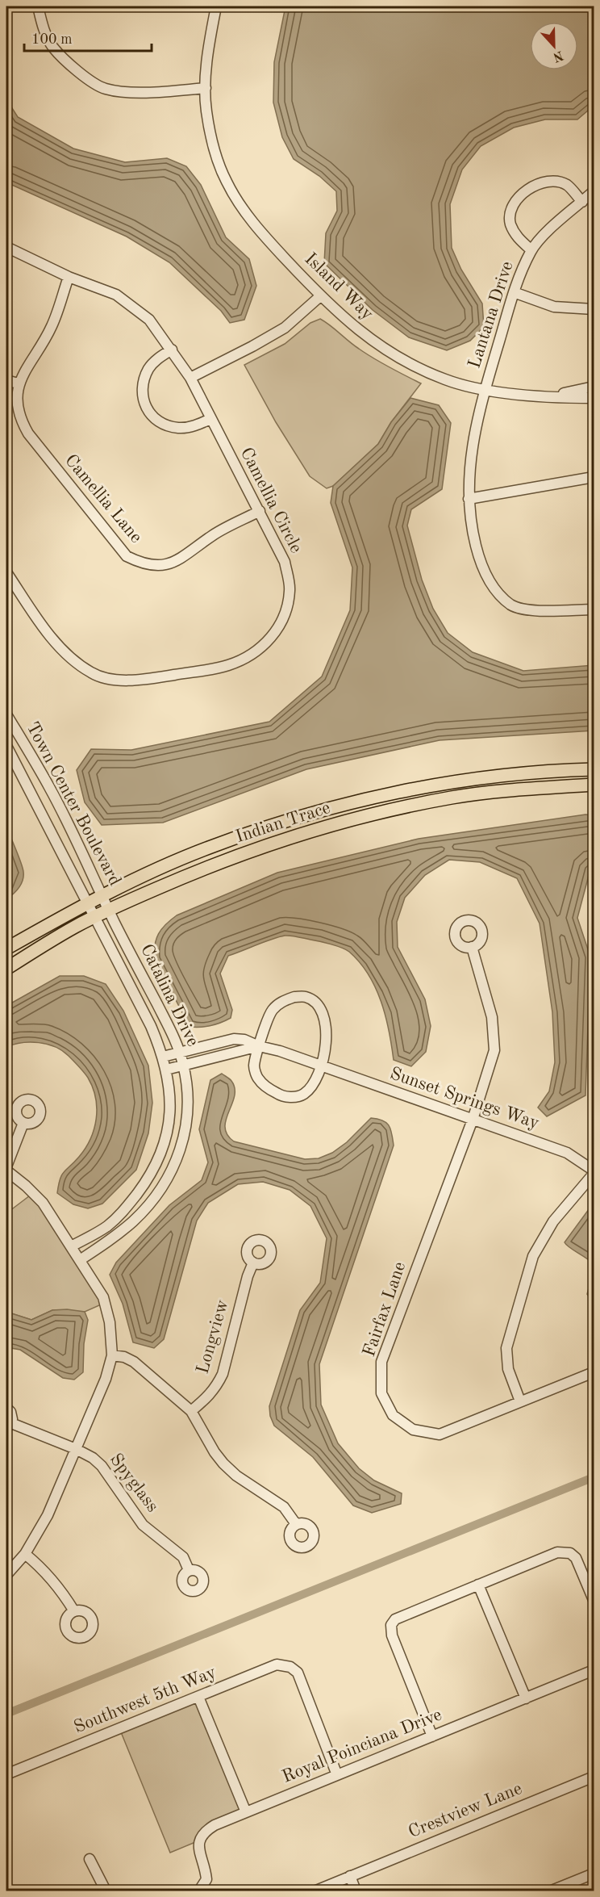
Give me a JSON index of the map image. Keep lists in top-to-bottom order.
{
  "streets": {
    "main road": ["Indian Trace"],
    "street": [
      "Island Way",
      "Lantana Drive",
      "Camellia Lane",
      "Camellia Circle",
      "Town Center Boulevard",
      "Catalina Drive",
      "Sunset Springs Way",
      "Fairfax Lane",
      "Longview",
      "Spyglass",
      "Southwest 5th Way",
      "Royal Poinciana Drive",
      "Crestview Lane"
    ]
  },
  "crossings": [
    ["Island Way", "Lantana Drive"],
    ["Camellia Lane", "Camellia Circle"],
    ["Town Center Boulevard", "Indian Trace"],
    ["Town Center Boulevard", "Catalina Drive"],
    ["Indian Trace", "Catalina Drive"],
    ["Catalina Drive", "Sunset Springs Way"],
    ["Sunset Springs Way", "Fairfax Lane"],
    ["Southwest 5th Way", "Royal Poinciana Drive"]
  ],
  "scale_bar": "100 m",
  "north": "bottom"
}
